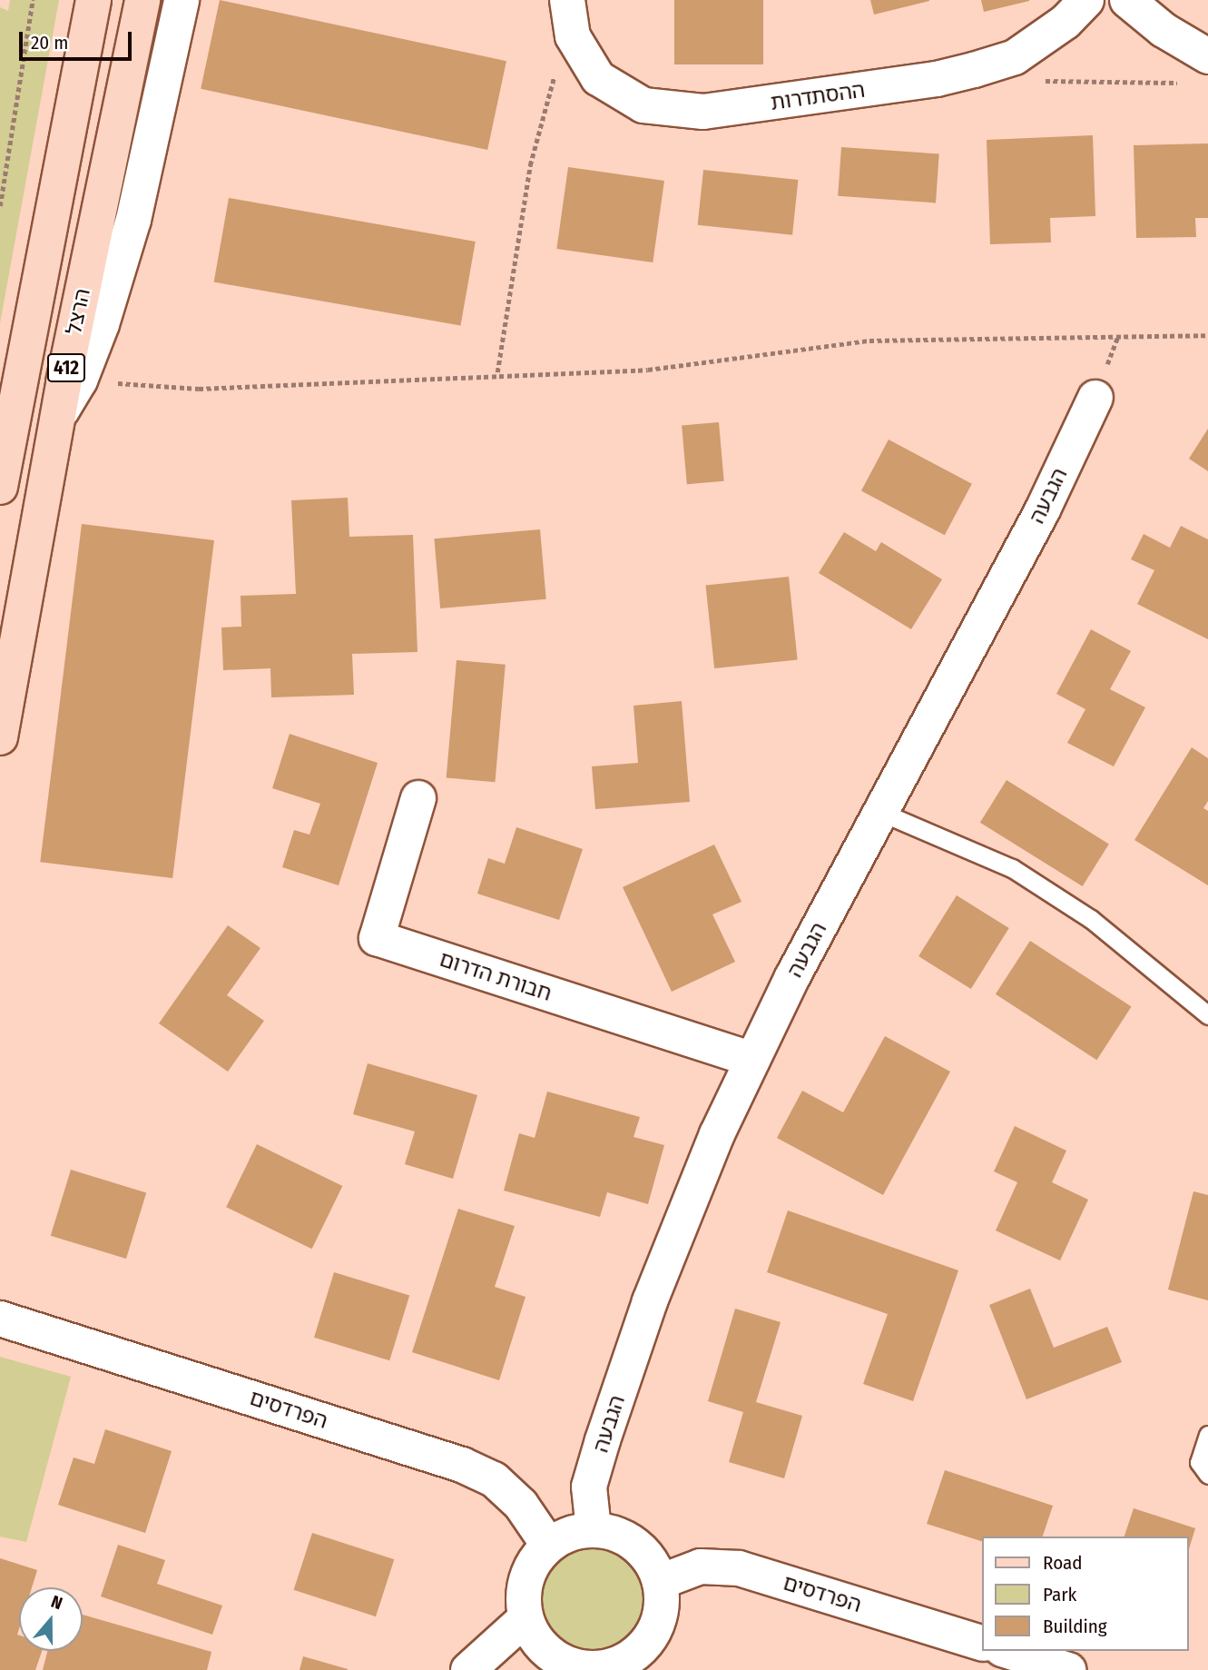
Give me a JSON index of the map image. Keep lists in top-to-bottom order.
{
  "streets": {
    "main road": ["הרצל", "412"],
    "street": [
      "ההסתדרות",
      "הגבעה",
      "חבורת הדרום",
      "הפרדסים"
    ]
  },
  "crossings": [
    ["הגבעה", "חבורת הדרום"],
    ["הגבעה", "הפרדסים"]
  ],
  "legend": ["Road", "Park", "Building"],
  "scale_bar": "20 m",
  "north": "top"
}
